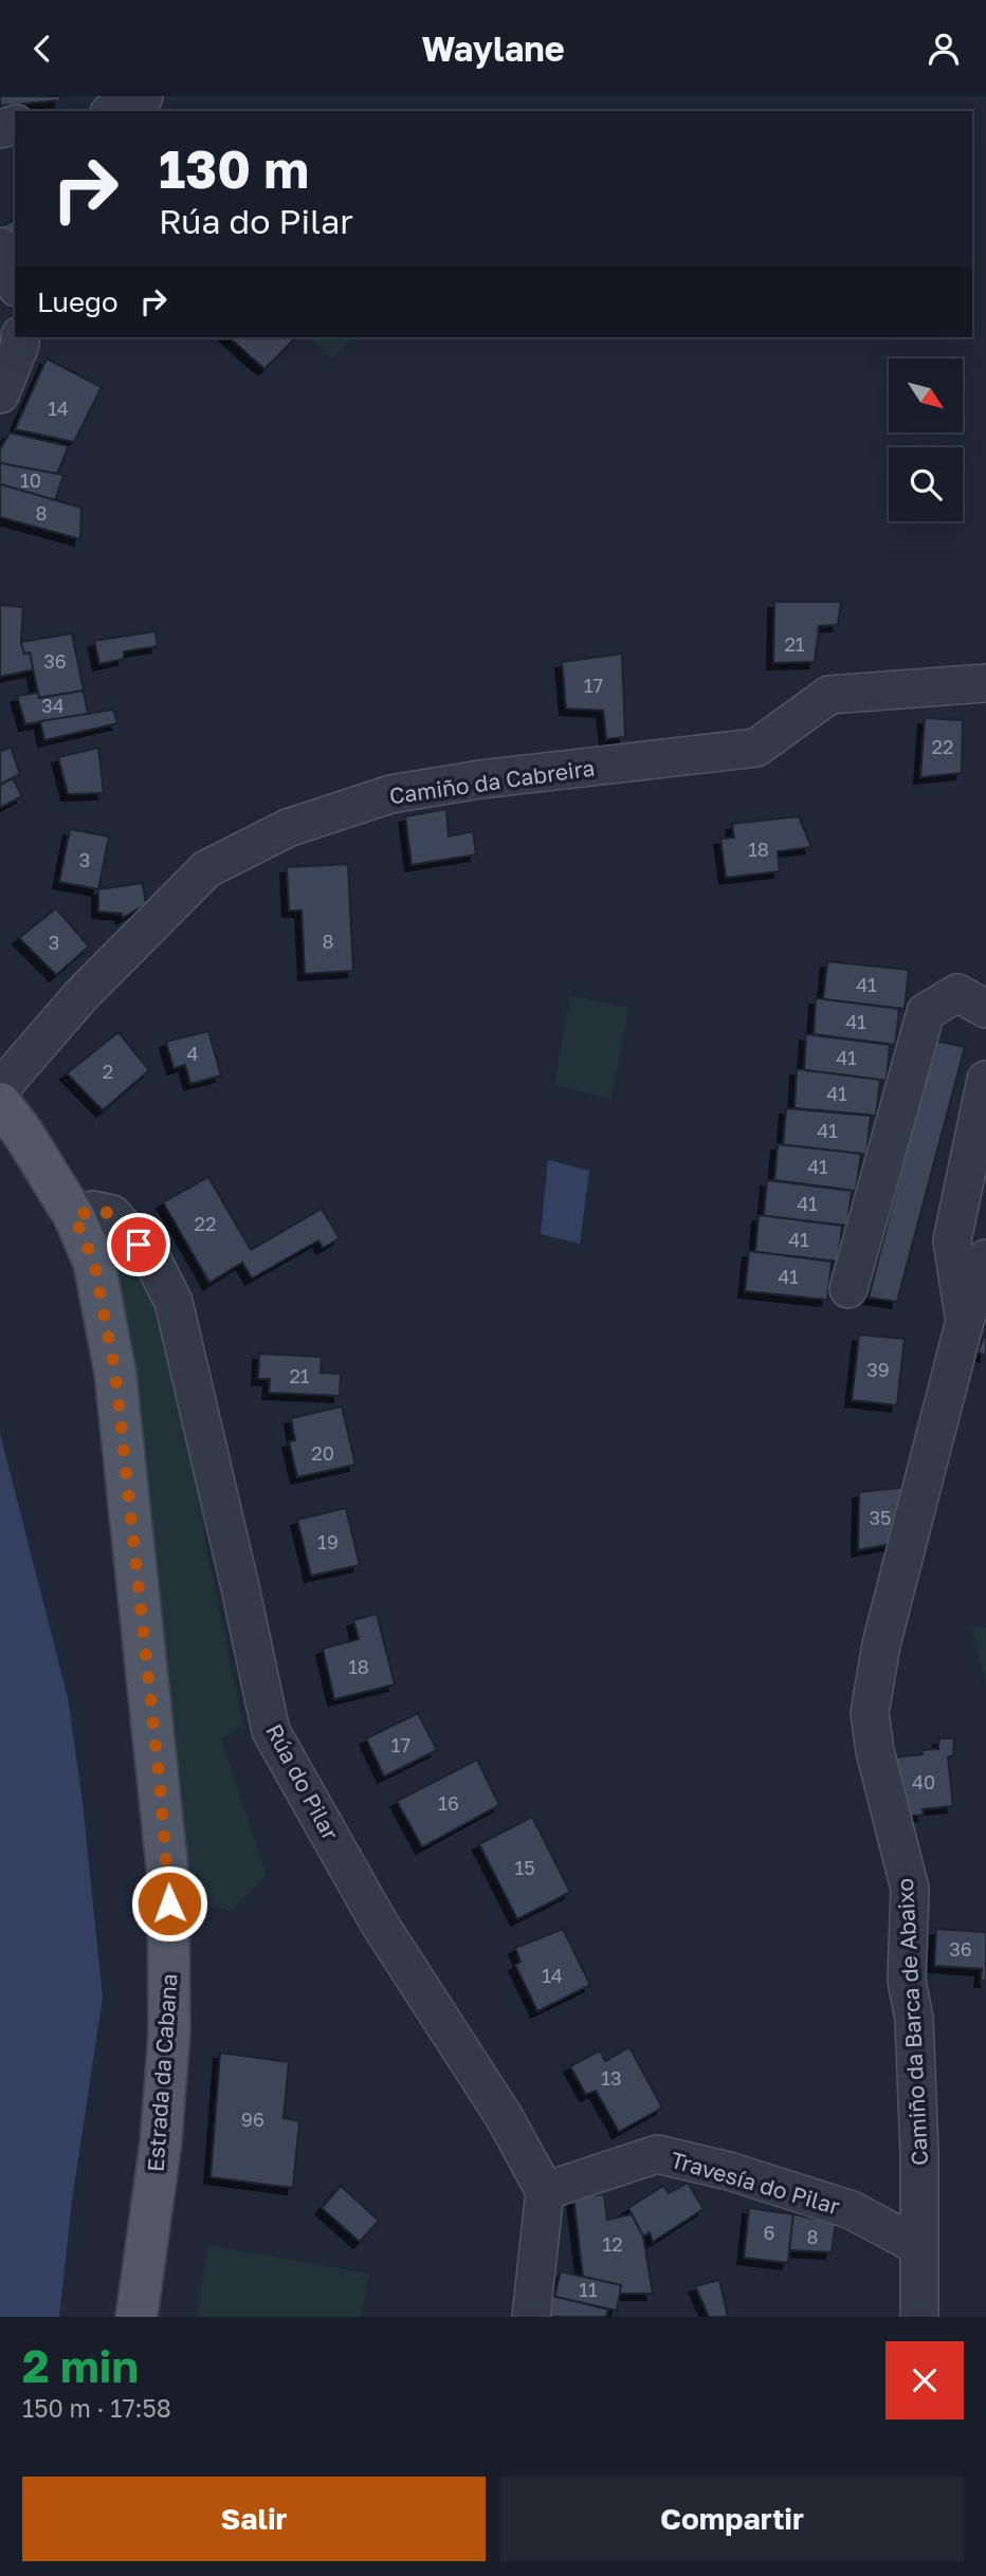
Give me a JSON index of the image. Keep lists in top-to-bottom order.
{
  "streets": {
    "main road": ["Estrada da Cabana"],
    "street": [
      "Camiño da Cabreira",
      "Rúa do Pilar",
      "Camiño da Barca de Abaixo",
      "Travesía do Pilar"
    ]
  },
  "crossings": [
    ["Rúa do Pilar", "Estrada da Cabana"],
    ["Rúa do Pilar", "Travesía do Pilar"],
    ["Camiño da Barca de Abaixo", "Travesía do Pilar"]
  ],
  "house_numbers": [
    "14",
    "10",
    "8",
    "21",
    "36",
    "17",
    "34",
    "22",
    "18",
    "3",
    "8",
    "3",
    "41",
    "41",
    "4",
    "41",
    "2",
    "41",
    "41",
    "41",
    "41",
    "22",
    "41",
    "41",
    "39",
    "21",
    "20",
    "35",
    "19",
    "18",
    "17",
    "40",
    "16",
    "15",
    "36",
    "14",
    "13",
    "96",
    "6",
    "8",
    "12",
    "11"
  ],
  "north": "bottom right",
  "page": {
    "header": "Waylane",
    "turn": ["130 m", "Rúa do Pilar"],
    "then": "Luego",
    "heading": ["2 min", "150 m · 17:58"],
    "buttons": ["Salir", "Compartir"]
  }
}
